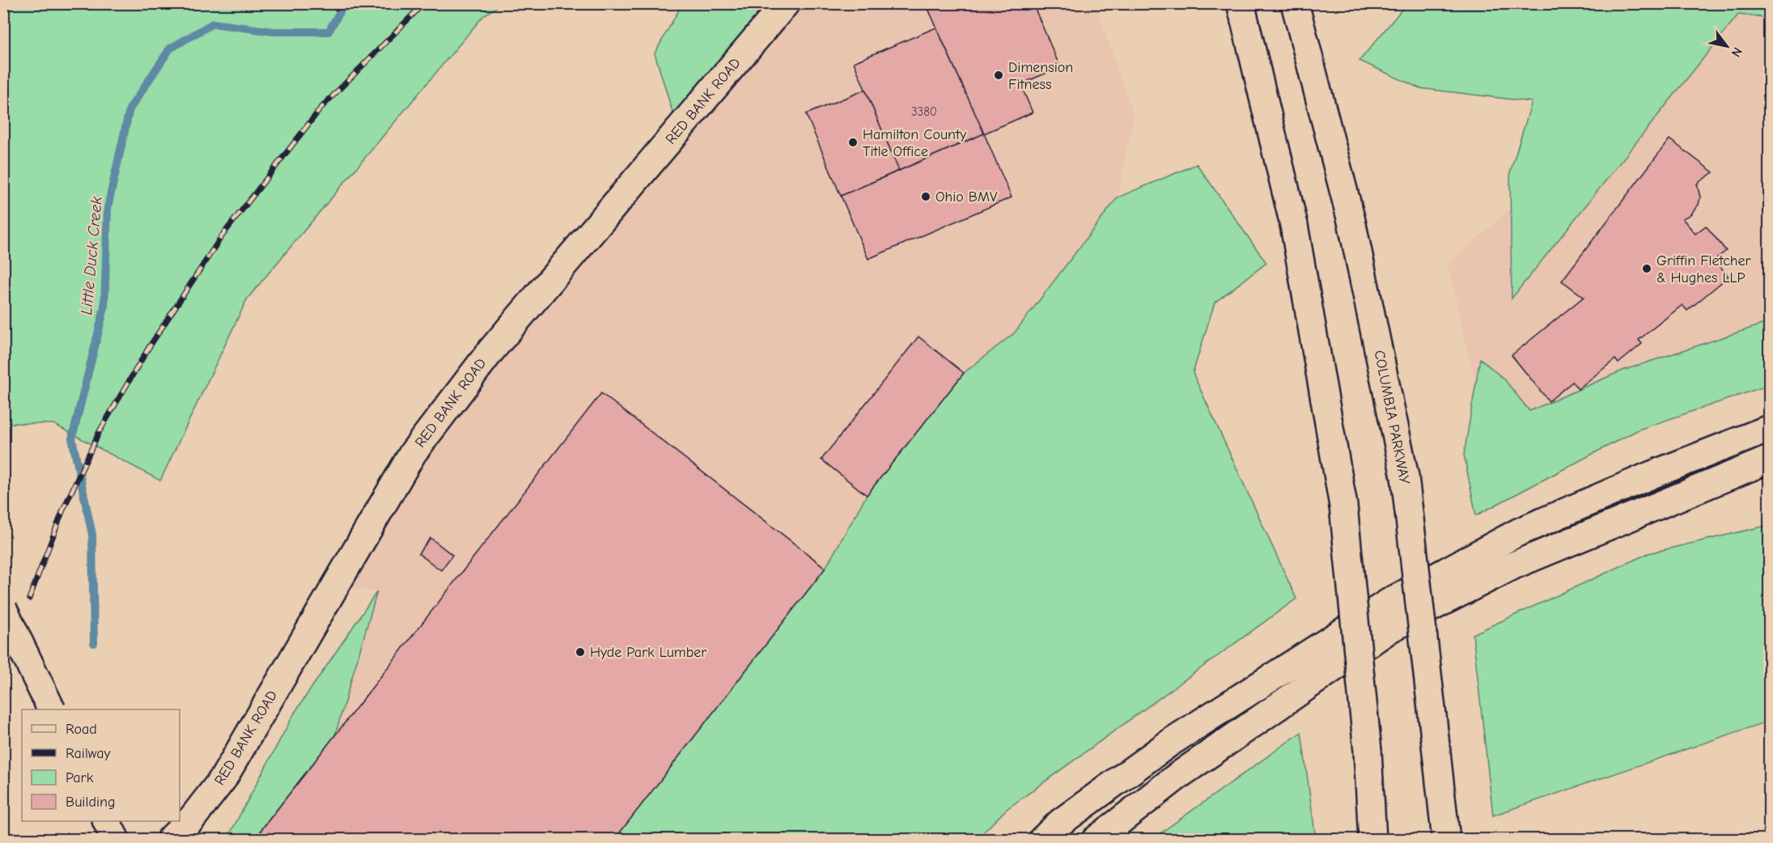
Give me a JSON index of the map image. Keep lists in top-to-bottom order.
{
  "streets": {
    "main road": ["RED BANK ROAD", "COLUMBIA PARKWAY"]
  },
  "water": ["Little Duck Creek"],
  "places": [
    "Dimension Fitness",
    "Hamilton County Title Office",
    "Ohio BMV",
    "Griffin Fletcher & Hughes LLP",
    "Hyde Park Lumber"
  ],
  "house_numbers": ["3380"],
  "legend": [
    "Road",
    "Railway",
    "Park",
    "Building"
  ],
  "north": "bottom right"
}
